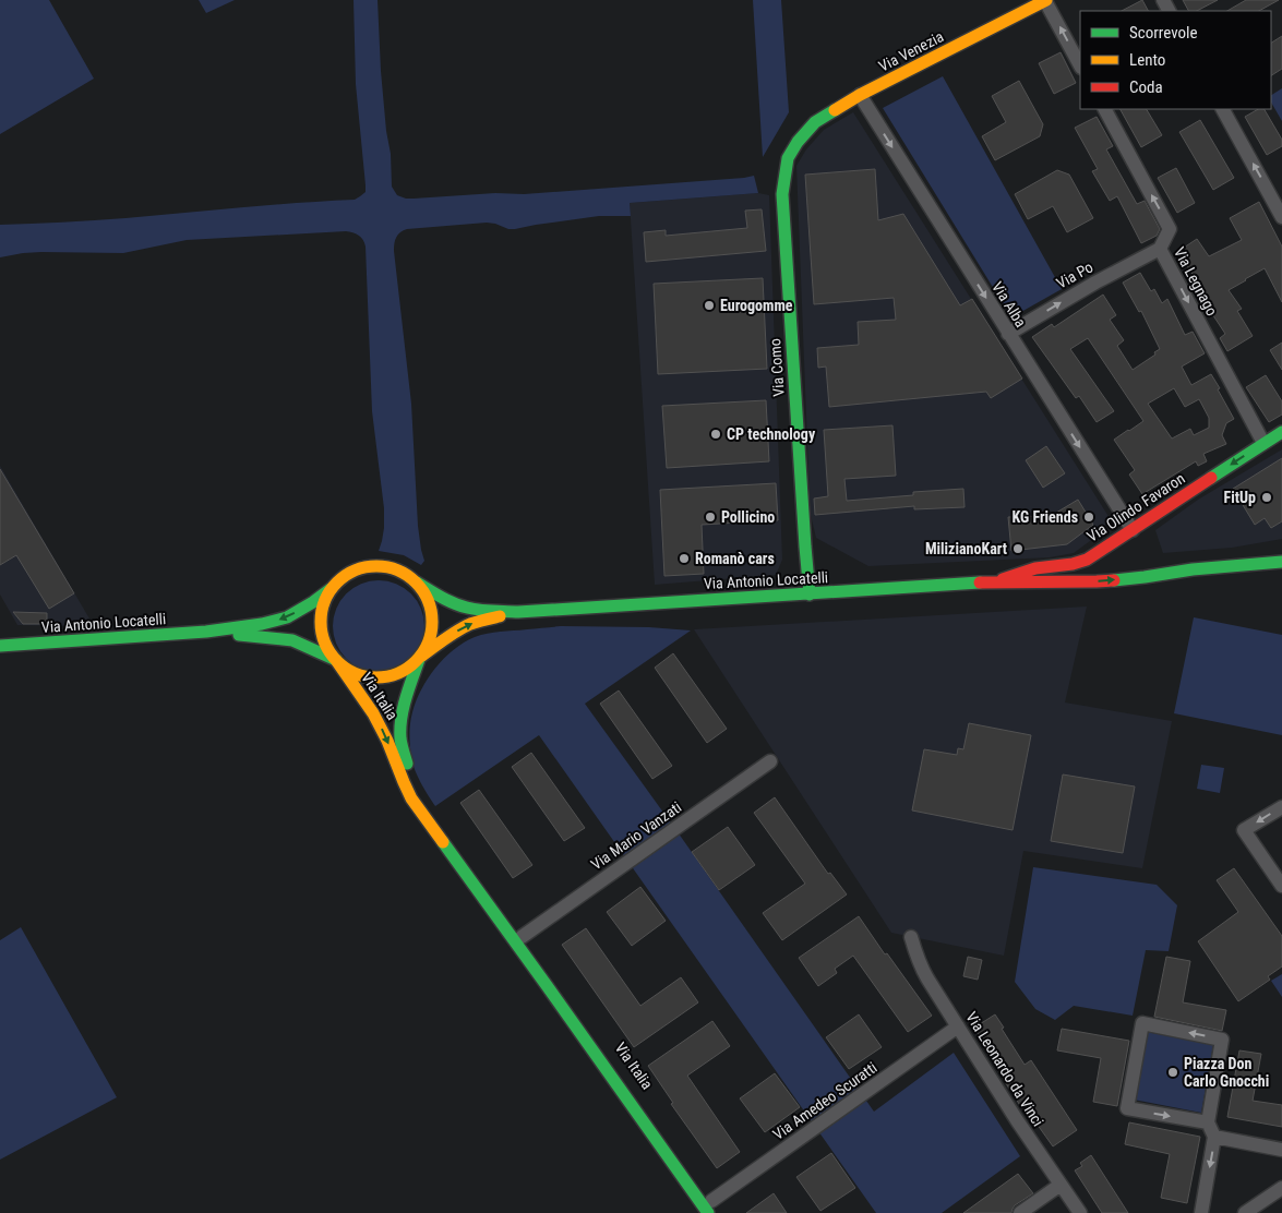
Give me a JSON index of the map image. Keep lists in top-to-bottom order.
{
  "streets": {
    "street": [
      "Via Venezia",
      "Via Po",
      "Via Legnago",
      "Via Alba",
      "Via Como",
      "Via Olindo Favaron",
      "Via Antonio Locatelli",
      "Via Italia",
      "Via Mario Vanzati",
      "Via Leonardo da Vinci",
      "Via Amedeo Scuratti"
    ]
  },
  "crossings": [
    ["Via Venezia", "Via Alba"],
    ["Via Venezia", "Via Como"],
    ["Via Po", "Via Legnago"],
    ["Via Po", "Via Alba"],
    ["Via Legnago", "Via Olindo Favaron"],
    ["Via Alba", "Via Olindo Favaron"],
    ["Via Como", "Via Antonio Locatelli"],
    ["Via Olindo Favaron", "Via Antonio Locatelli"],
    ["Via Antonio Locatelli", "Via Italia"],
    ["Via Italia", "Via Mario Vanzati"],
    ["Via Italia", "Via Amedeo Scuratti"],
    ["Via Leonardo da Vinci", "Via Amedeo Scuratti"]
  ],
  "one_way": ["Via Po", "Via Alba", "Via Olindo Favaron"],
  "places": [
    "Eurogomme",
    "CP technology",
    "FitUp",
    "Pollicino",
    "KG Friends",
    "MilizianoKart",
    "Romanò cars",
    "Piazza Don Carlo Gnocchi"
  ],
  "legend": ["Scorrevole", "Lento", "Coda"]
}
